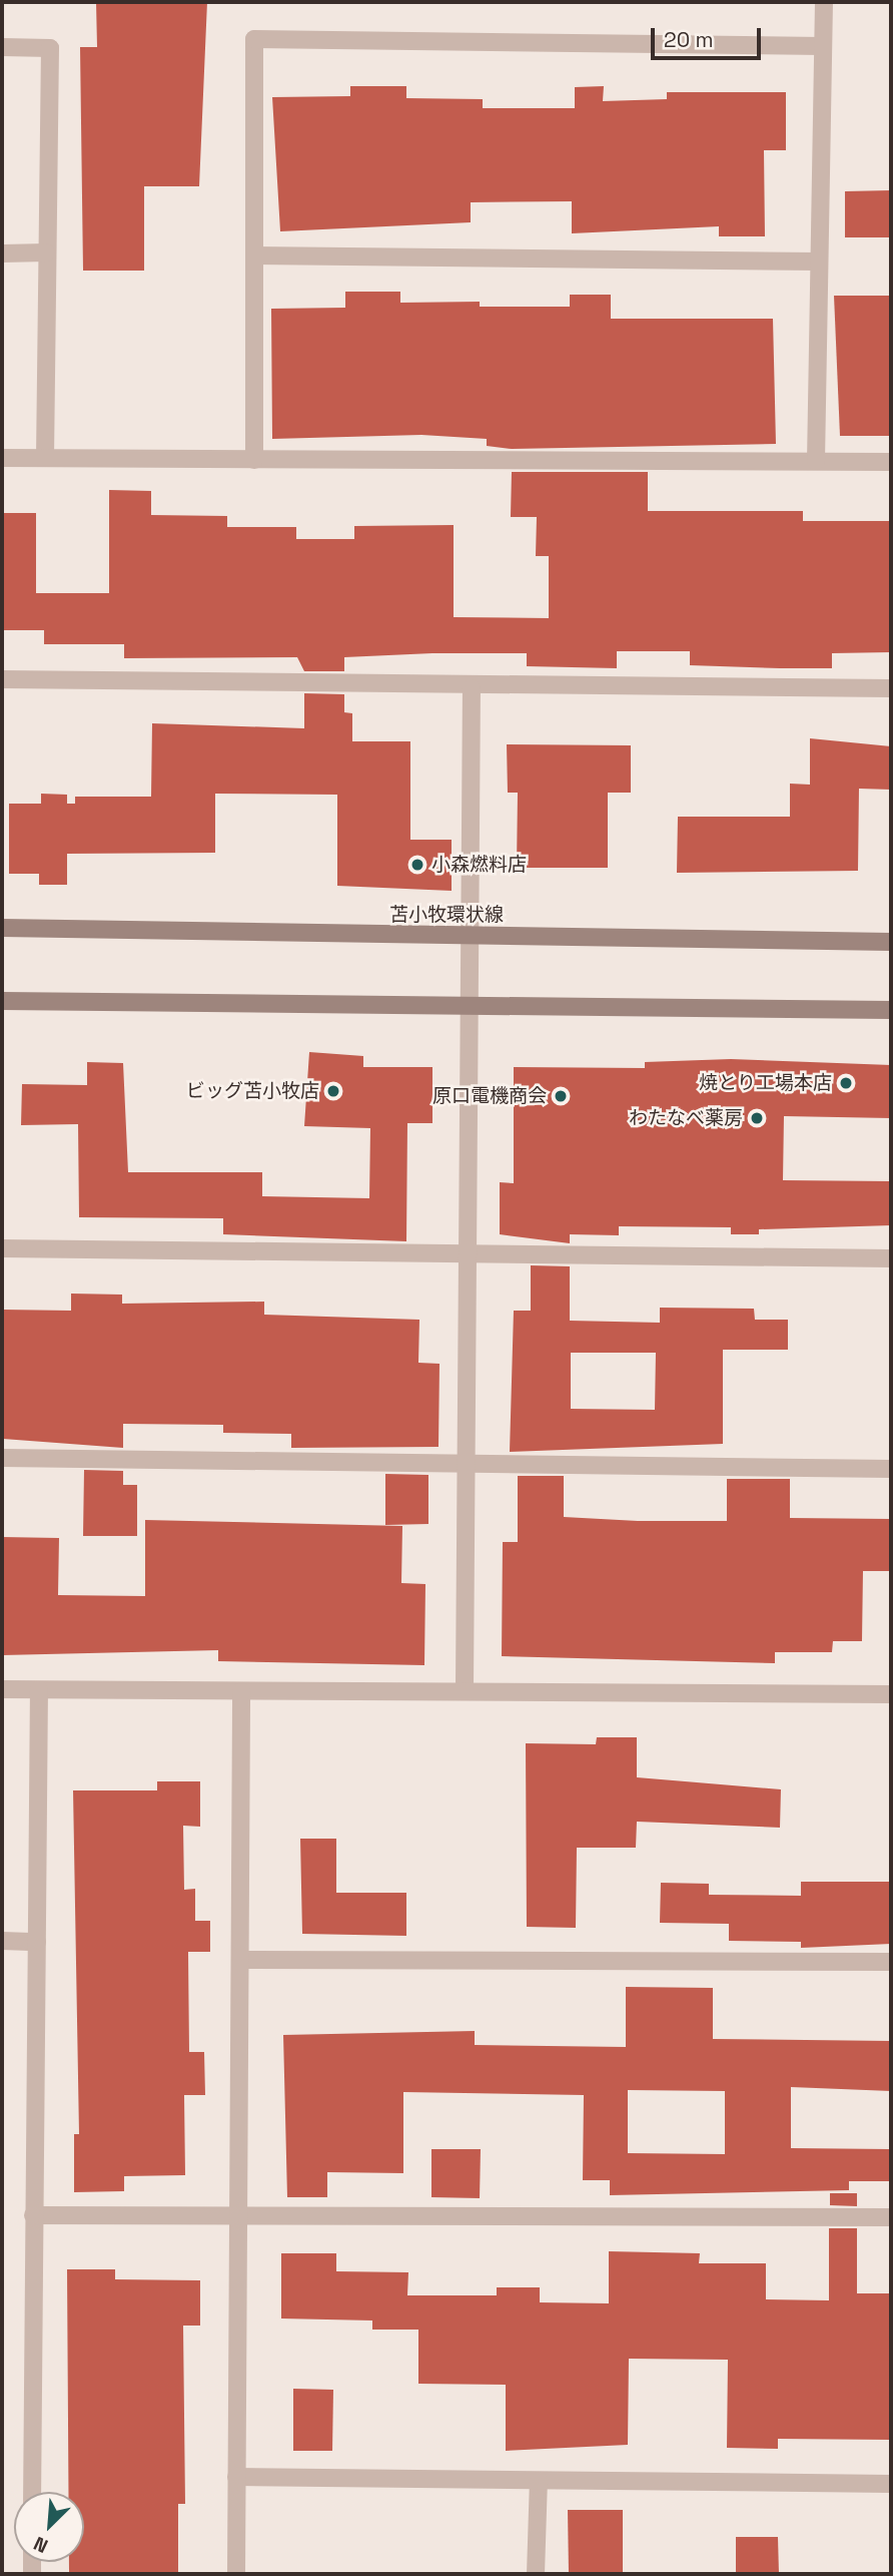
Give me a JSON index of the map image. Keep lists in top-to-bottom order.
{
  "streets": {
    "main road": ["苫小牧環状線"]
  },
  "places": [
    "小森燃料店",
    "焼とり工場本店",
    "ビッグ苫小牧店",
    "原口電機商会",
    "わたなべ薬房"
  ],
  "scale_bar": "20 m",
  "north": "bottom left"
}
